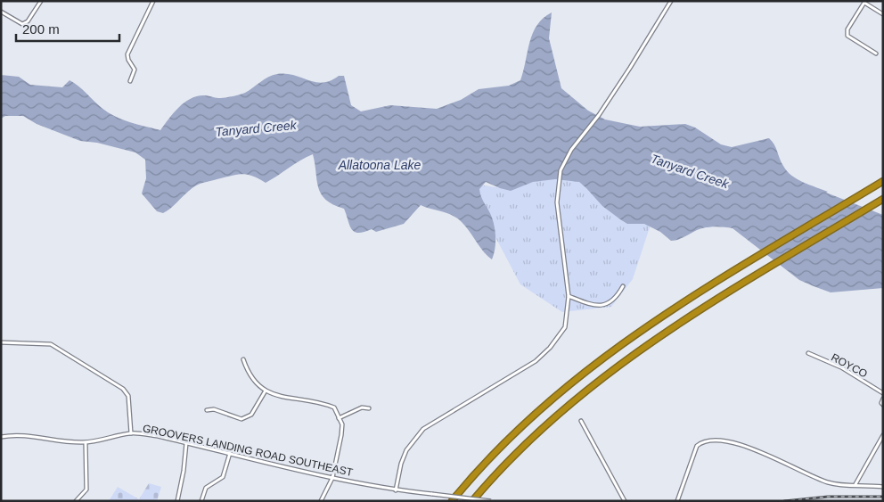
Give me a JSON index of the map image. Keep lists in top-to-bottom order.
{
  "streets": {
    "street": ["ROYCO", "GROOVERS LANDING ROAD SOUTHEAST"]
  },
  "water": ["Tanyard Creek", "Allatoona Lake"],
  "scale_bar": "200 m"
}
